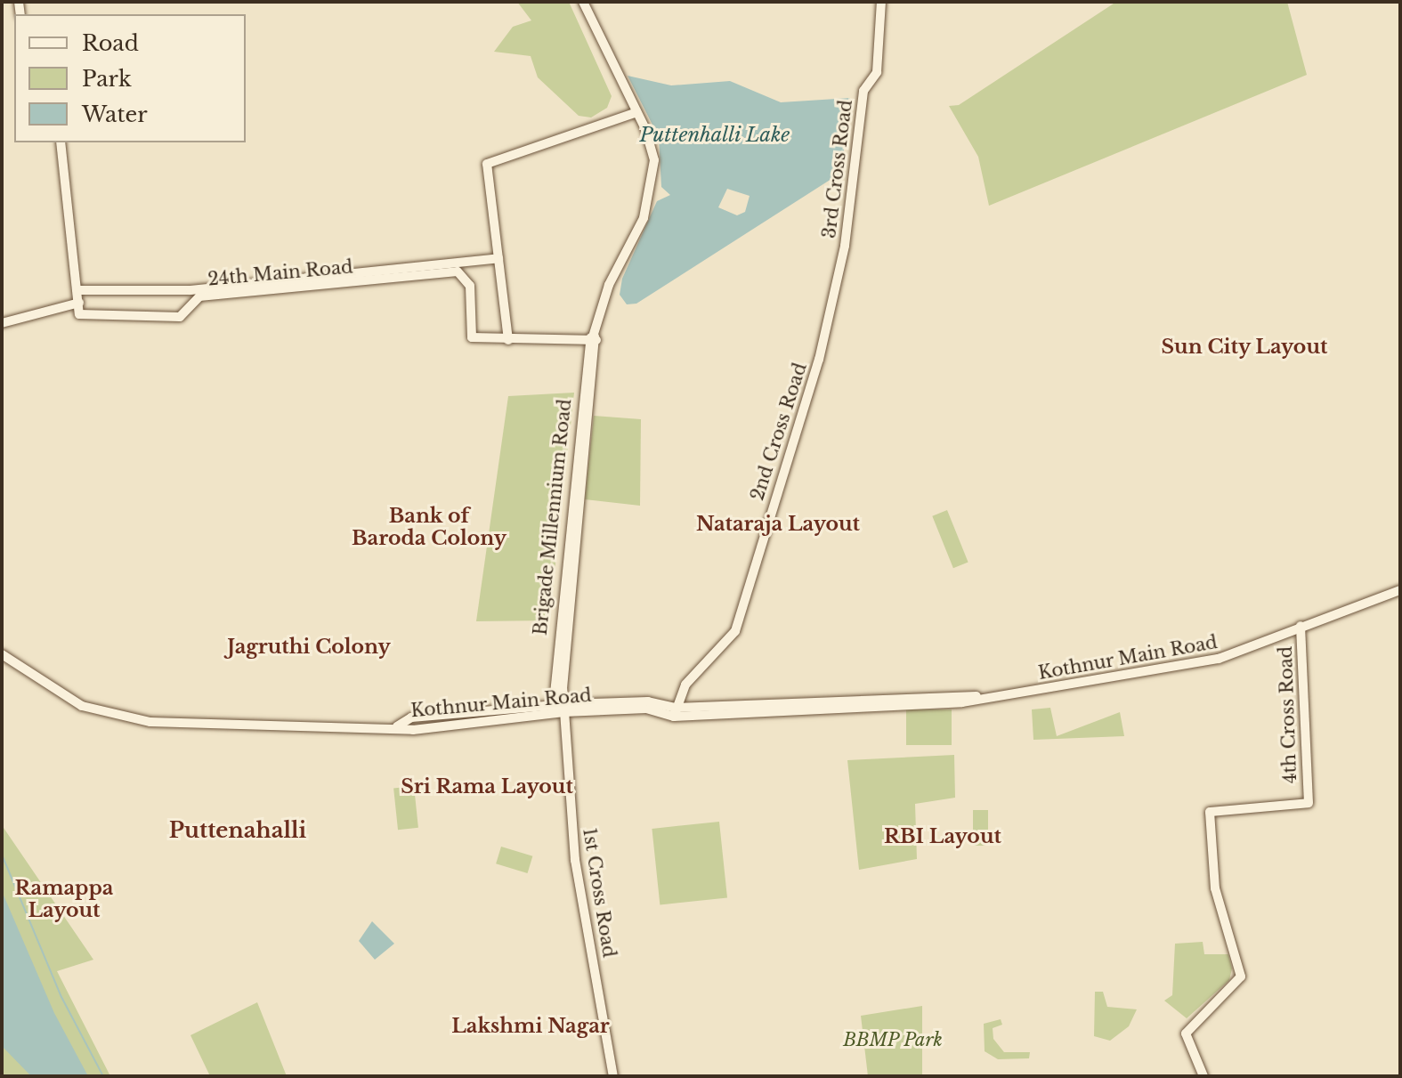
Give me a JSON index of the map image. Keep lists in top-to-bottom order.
{
  "streets": {
    "street": [
      "3rd Cross Road",
      "24th Main Road",
      "2nd Cross Road",
      "Brigade Millennium Road",
      "Kothnur Main Road",
      "4th Cross Road",
      "1st Cross Road"
    ]
  },
  "crossings": [
    ["3rd Cross Road", "2nd Cross Road"],
    ["2nd Cross Road", "Kothnur Main Road"],
    ["Brigade Millennium Road", "Kothnur Main Road"],
    ["Brigade Millennium Road", "1st Cross Road"],
    ["Kothnur Main Road", "4th Cross Road"],
    ["Kothnur Main Road", "1st Cross Road"]
  ],
  "districts": [
    "Sun City Layout",
    "Bank of Baroda Colony",
    "Nataraja Layout",
    "Jagruthi Colony",
    "Sri Rama Layout",
    "Puttenahalli",
    "RBI Layout",
    "Ramappa Layout",
    "Lakshmi Nagar"
  ],
  "water": ["Puttenhalli Lake"],
  "parks": ["BBMP Park"],
  "legend": ["Road", "Park", "Water"]
}
